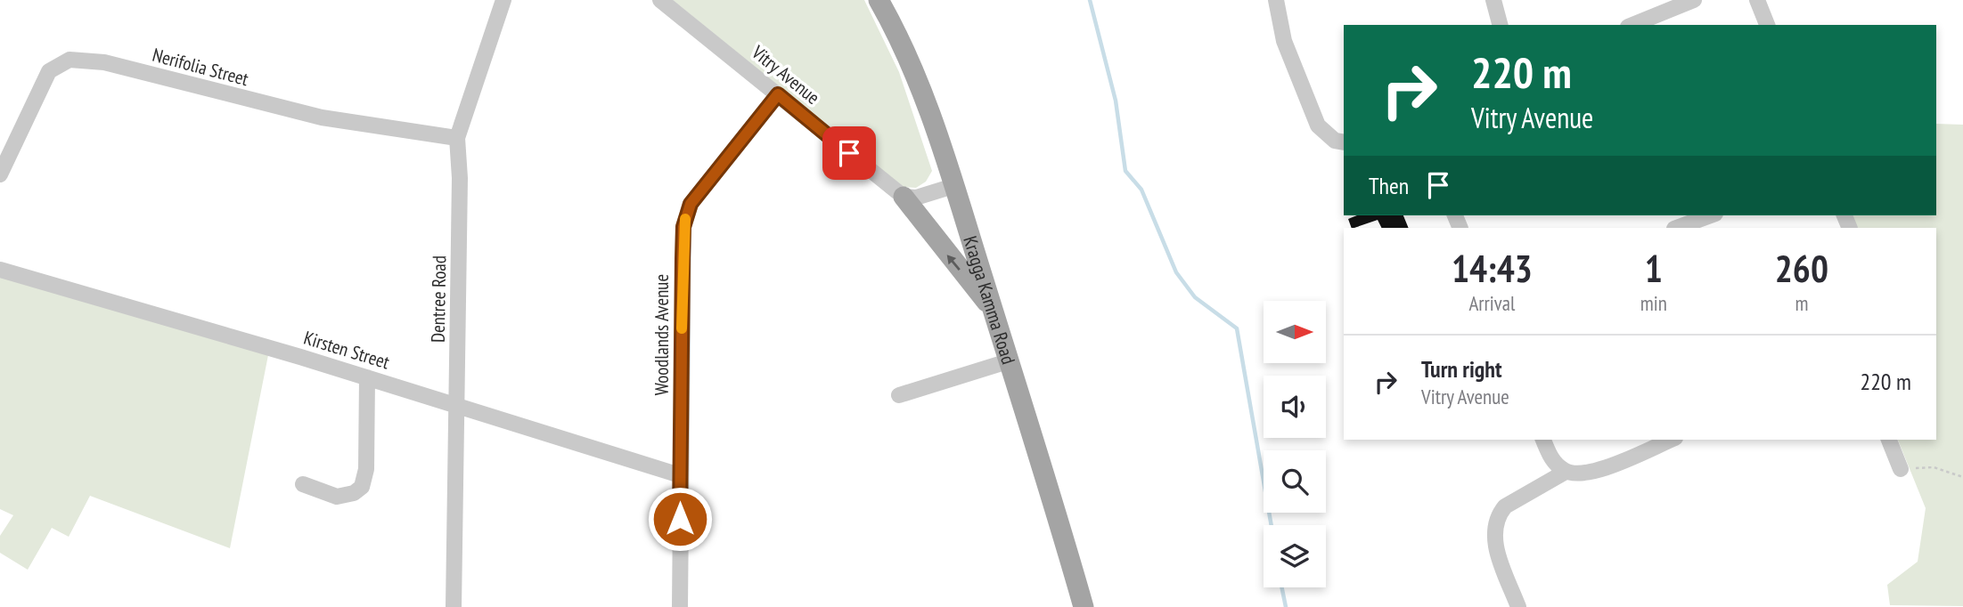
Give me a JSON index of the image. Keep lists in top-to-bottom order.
{
  "streets": {
    "main road": ["Kragga Kamma Road"],
    "street": [
      "Nerifolia Street",
      "Vitry Avenue",
      "Dentree Road",
      "Woodlands Avenue",
      "Kirsten Street"
    ]
  },
  "crossings": [
    ["Nerifolia Street", "Dentree Road"],
    ["Vitry Avenue", "Woodlands Avenue"],
    ["Dentree Road", "Kirsten Street"],
    ["Woodlands Avenue", "Kirsten Street"]
  ],
  "north": "right",
  "page": {
    "turn": ["220 m", "Vitry Avenue"],
    "then": "Then",
    "eta": [
      "14:43",
      "Arrival",
      "1",
      "min",
      "260",
      "m"
    ],
    "list": [
      {
        "name": "Turn right",
        "note": "Vitry Avenue",
        "value": "220 m"
      }
    ]
  }
}
